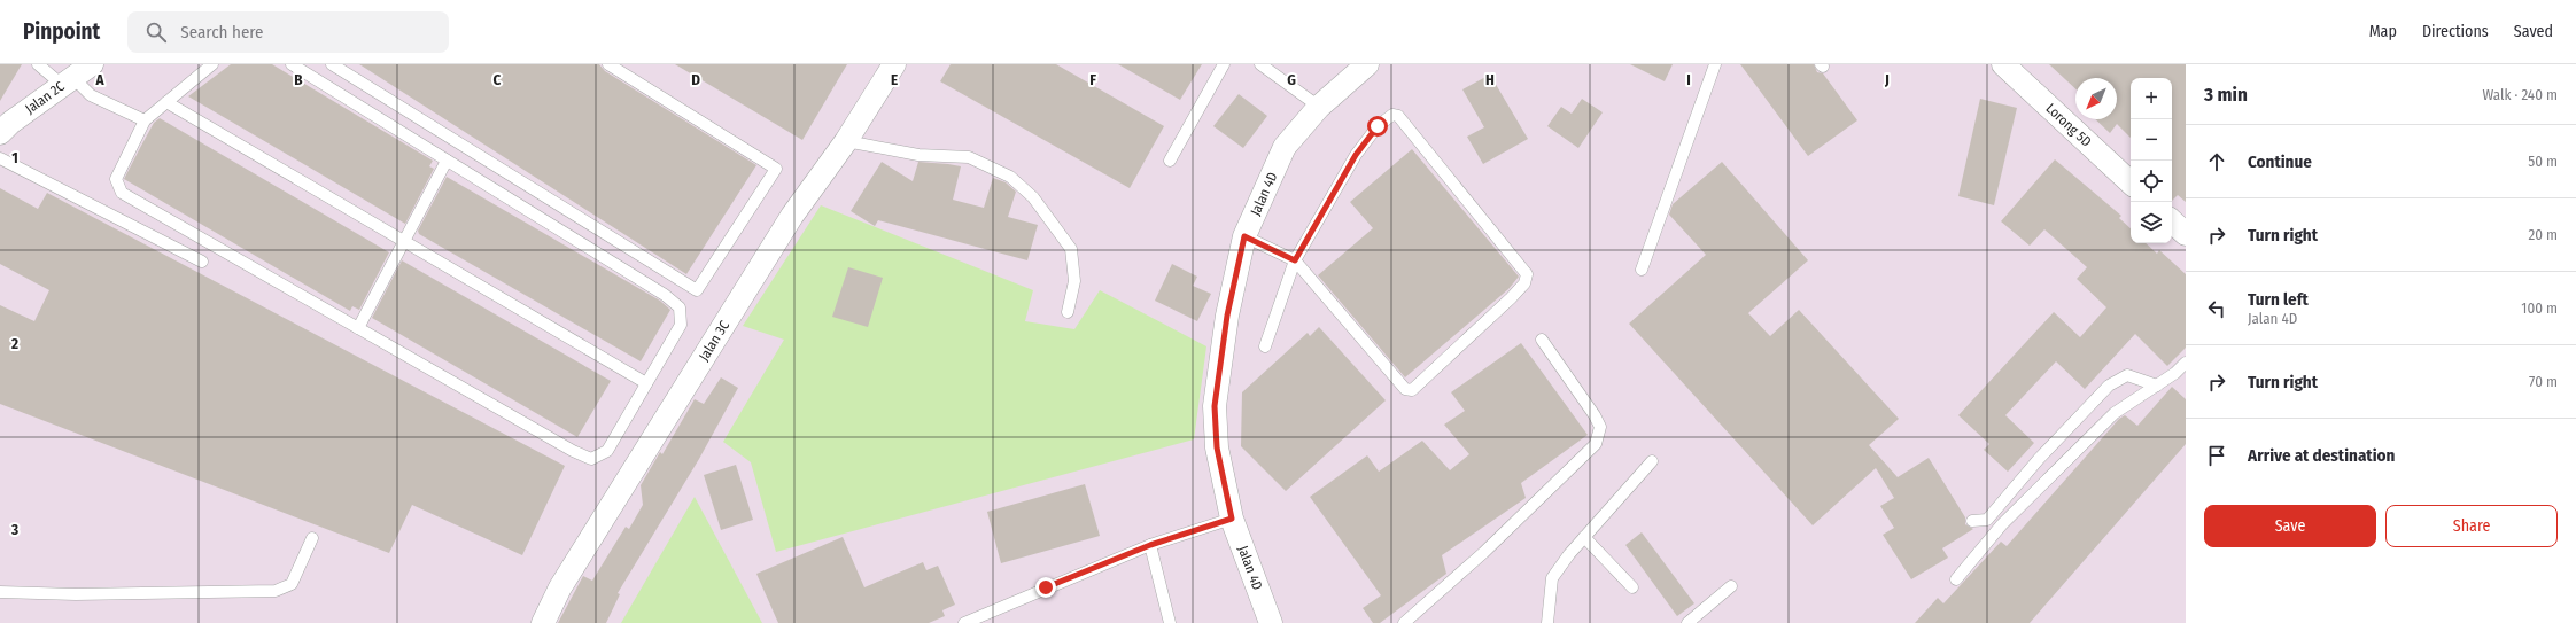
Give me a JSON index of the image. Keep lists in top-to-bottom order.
{
  "streets": {
    "street": [
      "Jalan 2C",
      "Lorong 5D",
      "Jalan 4D",
      "Jalan 3C"
    ]
  },
  "north": "bottom left",
  "page": {
    "header": "Pinpoint",
    "search": "Search here",
    "nav": ["Map", "Directions", "Saved"],
    "heading": ["3 min", "Walk · 240 m"],
    "map_buttons": ["+", "−"],
    "list": [
      ["Continue", "50 m"],
      ["Turn right", "20 m"],
      ["Turn left", "Jalan 4D", "100 m"],
      ["Turn right", "70 m"],
      "Arrive at destination"
    ],
    "buttons": ["Save", "Share"]
  },
  "grid": {
    "columns": [
      "A",
      "B",
      "C",
      "D",
      "E",
      "F",
      "G",
      "H",
      "I",
      "J"
    ],
    "rows": ["1", "2", "3"]
  }
}
